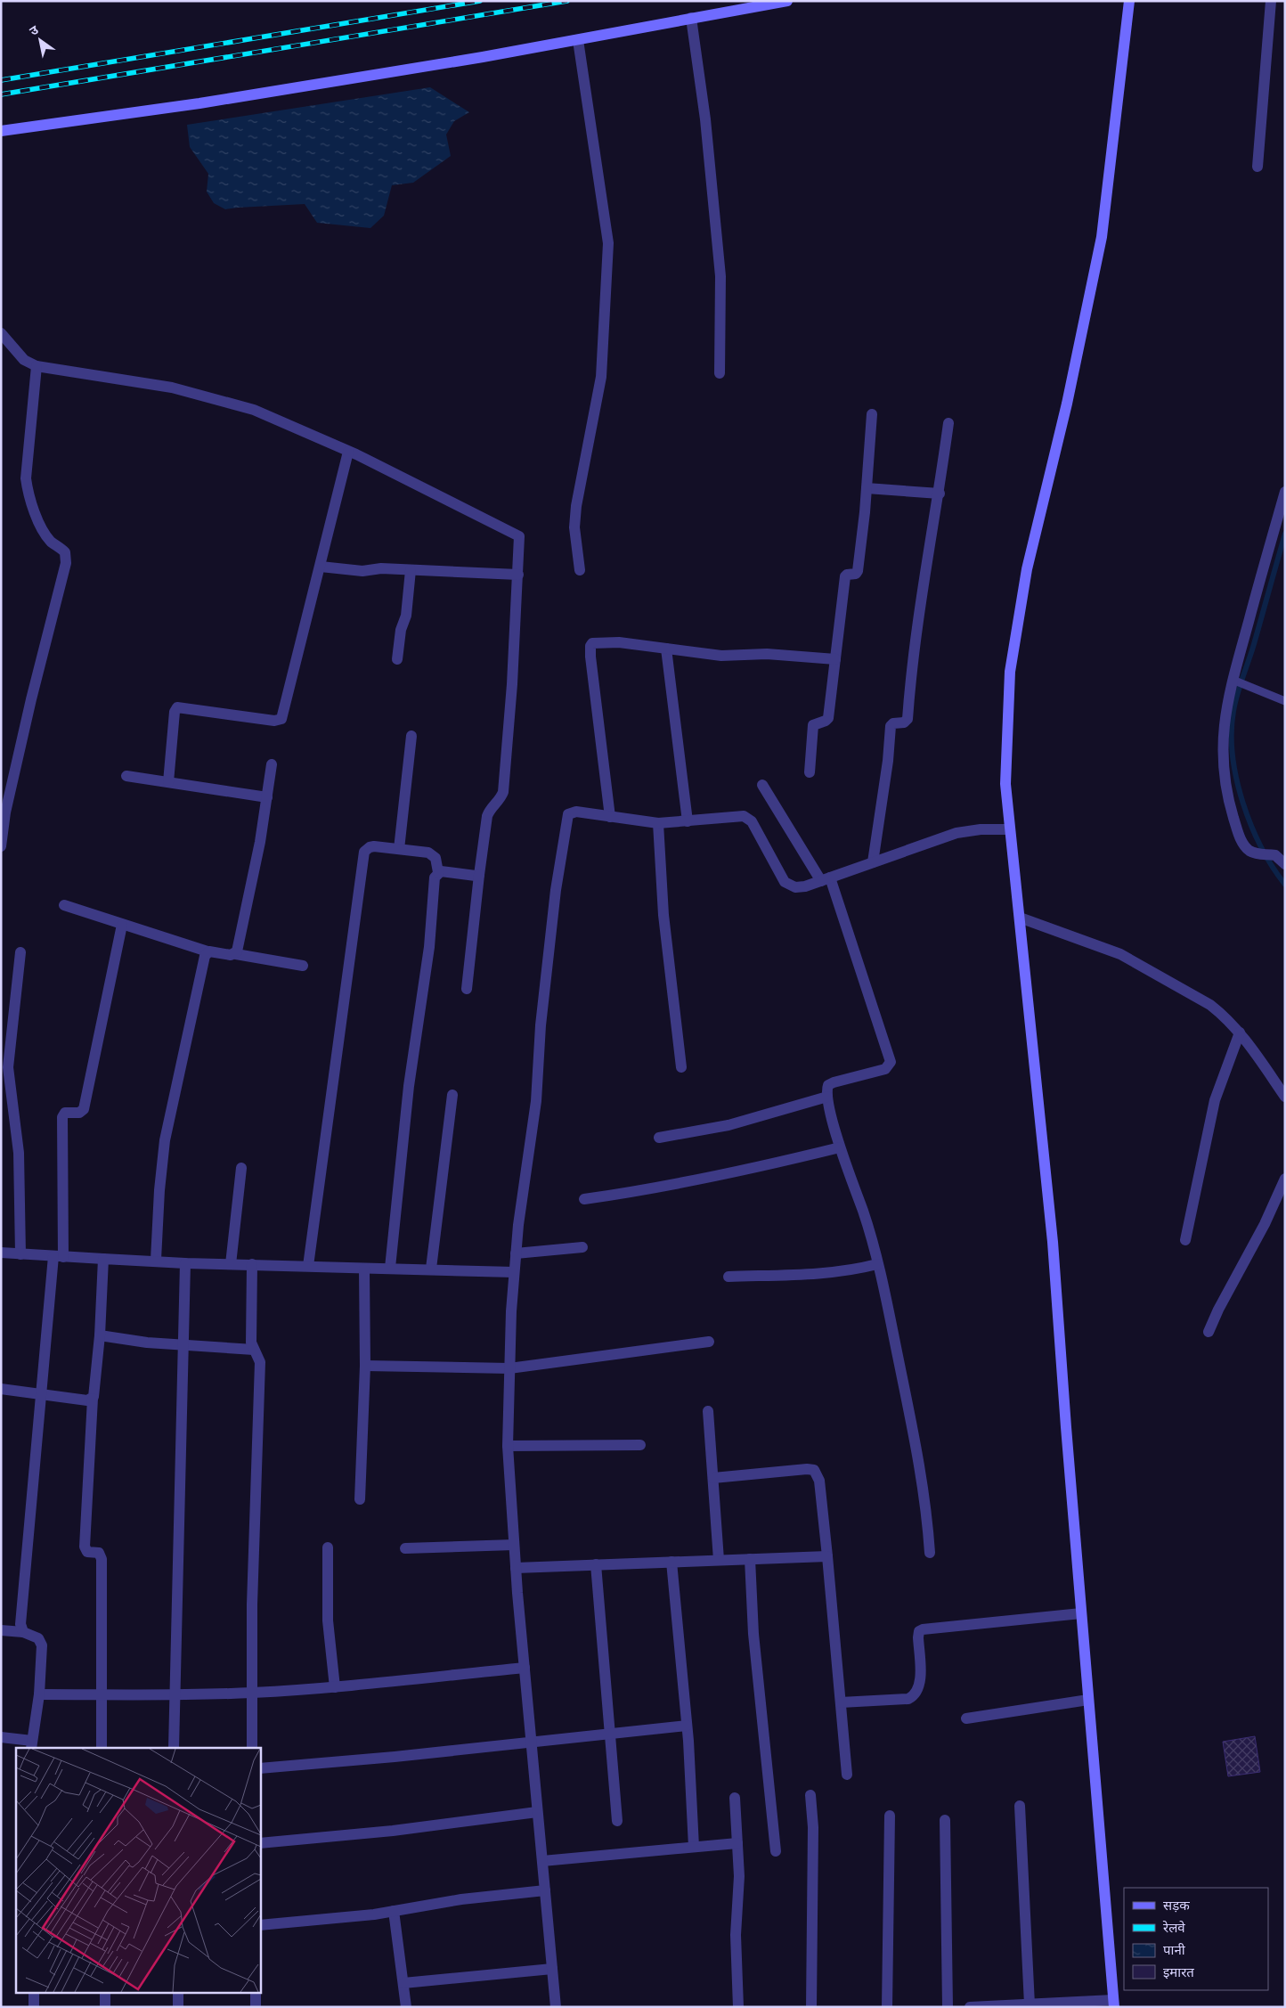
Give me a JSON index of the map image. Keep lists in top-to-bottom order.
{
  "legend": [
    "सड़क",
    "रेलवे",
    "पानी",
    "इमारत"
  ],
  "north": "top left"
}
